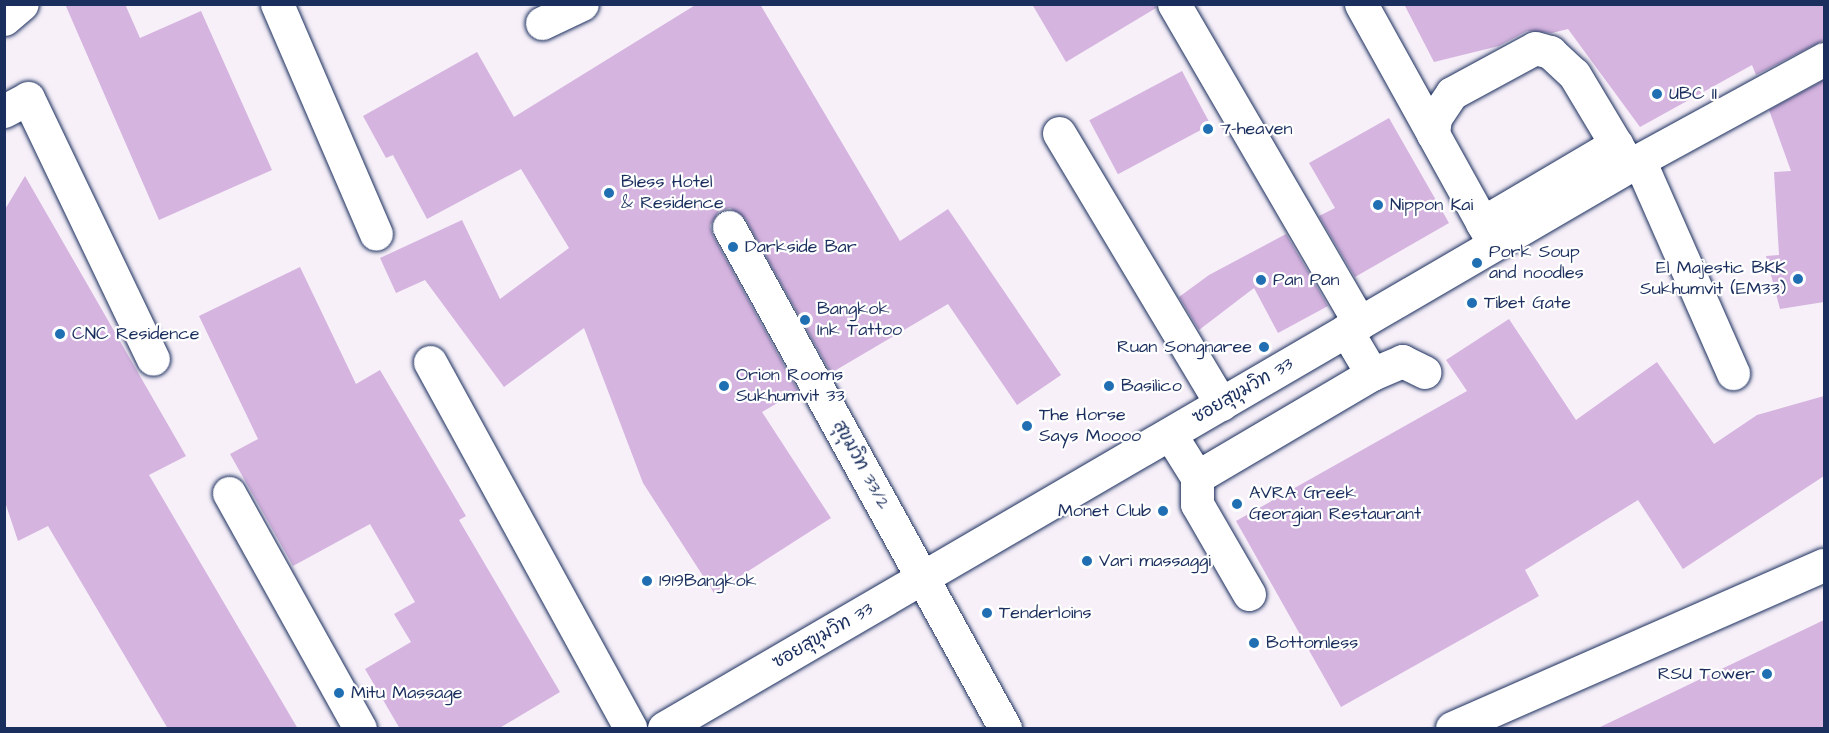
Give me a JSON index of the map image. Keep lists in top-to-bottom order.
{
  "streets": {
    "street": ["ซอยสุขุมวิท 33", "สุขุมวิท 33/2"]
  },
  "crossings": [
    ["ซอยสุขุมวิท 33", "สุขุมวิท 33/2"]
  ],
  "places": [
    "UBC II",
    "7-heaven",
    "Bless Hotel & Residence",
    "Nippon Kai",
    "Darkside Bar",
    "Pork Soup and noodles",
    "El Majestic BKK Sukhumvit (EM33)",
    "Pan Pan",
    "Tibet Gate",
    "Bangkok Ink Tattoo",
    "CNC Residence",
    "Ruan Songnaree",
    "Orion Rooms Sukhumvit 33",
    "Basilico",
    "The Horse Says Moooo",
    "AVRA Greek Georgian Restaurant",
    "Monet Club",
    "Vari massaggi",
    "1919Bangkok",
    "Tenderloins",
    "Bottomless",
    "RSU Tower",
    "Mitu Massage"
  ]
}
